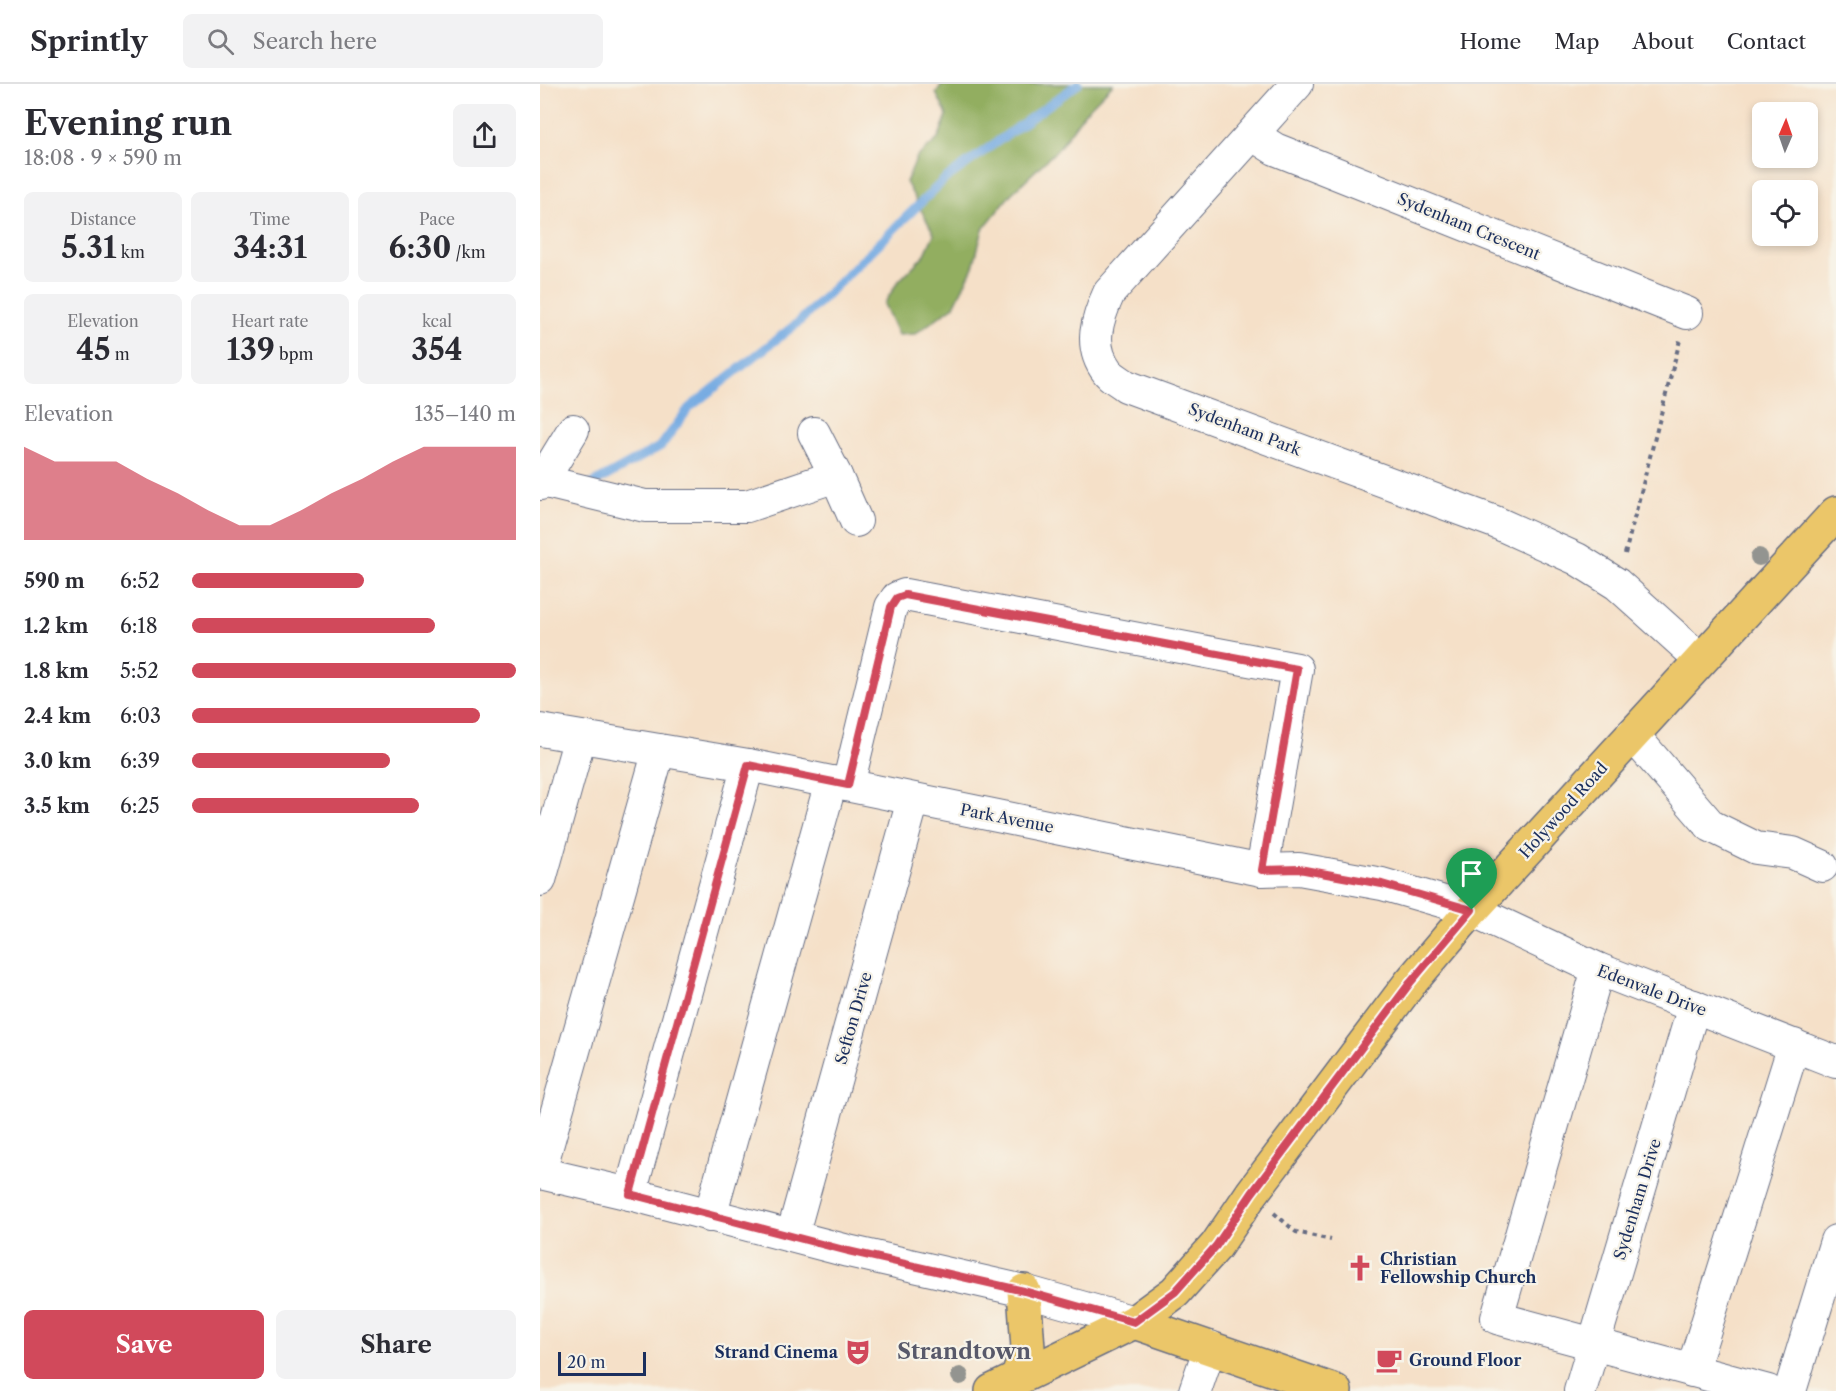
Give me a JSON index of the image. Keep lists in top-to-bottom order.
{
  "streets": {
    "main road": ["Holywood Road"],
    "street": [
      "Sydenham Crescent",
      "Sydenham Park",
      "Park Avenue",
      "Edenvale Drive",
      "Sefton Drive",
      "Sydenham Drive"
    ]
  },
  "crossings": [
    ["Sydenham Crescent", "Sydenham Park"],
    ["Sydenham Park", "Holywood Road"],
    ["Holywood Road", "Park Avenue"],
    ["Holywood Road", "Edenvale Drive"],
    ["Park Avenue", "Edenvale Drive"],
    ["Park Avenue", "Sefton Drive"],
    ["Edenvale Drive", "Sydenham Drive"]
  ],
  "districts": ["Strandtown"],
  "places": {
    "church": ["Christian Fellowship Church"],
    "theatre": ["Strand Cinema"],
    "cafe": ["Ground Floor"]
  },
  "scale_bar": "20 m",
  "north": "top",
  "page": {
    "header": "Sprintly",
    "search": "Search here",
    "nav": [
      "Home",
      "Map",
      "About",
      "Contact"
    ],
    "heading": ["Evening run", "18:08 · 9 × 590 m"],
    "stats": [
      ["Distance", "5.31 km"],
      ["Time", "34:31"],
      ["Pace", "6:30 /km"],
      ["Elevation", "45 m"],
      ["Heart rate", "139 bpm"],
      ["kcal", "354"]
    ],
    "chart": ["Elevation", "135–140 m"],
    "list": [
      {
        "name": "590 m",
        "note": "6:52"
      },
      {
        "name": "1.2 km",
        "note": "6:18"
      },
      {
        "name": "1.8 km",
        "note": "5:52"
      },
      {
        "name": "2.4 km",
        "note": "6:03"
      },
      {
        "name": "3.0 km",
        "note": "6:39"
      },
      {
        "name": "3.5 km",
        "note": "6:25"
      }
    ],
    "buttons": ["Save", "Share"],
    "scale": "20 m"
  }
}
